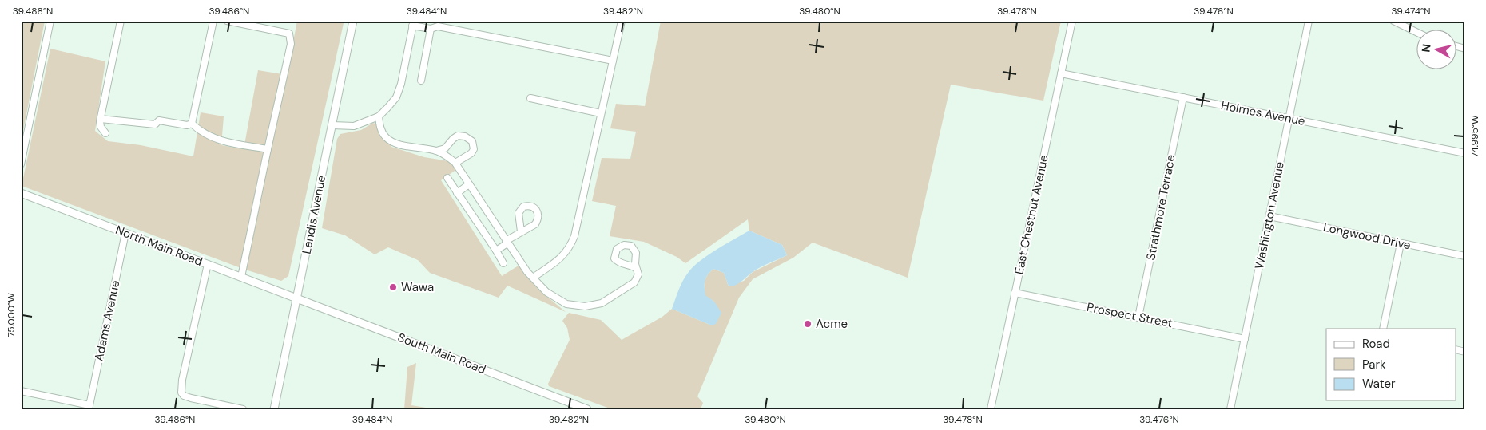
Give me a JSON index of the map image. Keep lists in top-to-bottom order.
{
  "streets": {
    "main road": ["Landis Avenue", "North Main Road", "South Main Road"],
    "street": [
      "Holmes Avenue",
      "Strathmore Terrace",
      "East Chestnut Avenue",
      "Washington Avenue",
      "Longwood Drive",
      "Prospect Street",
      "Adams Avenue"
    ]
  },
  "crossings": [
    ["Holmes Avenue", "Strathmore Terrace"],
    ["Holmes Avenue", "East Chestnut Avenue"],
    ["Holmes Avenue", "Washington Avenue"],
    ["Strathmore Terrace", "Prospect Street"],
    ["Landis Avenue", "North Main Road"],
    ["Landis Avenue", "South Main Road"],
    ["East Chestnut Avenue", "Prospect Street"],
    ["Washington Avenue", "Longwood Drive"],
    ["Washington Avenue", "Prospect Street"],
    ["North Main Road", "Adams Avenue"],
    ["North Main Road", "South Main Road"]
  ],
  "places": ["Wawa", "Acme"],
  "legend": ["Road", "Park", "Water"],
  "north": "left",
  "coordinates": [
    "39.488°N",
    "39.486°N",
    "39.484°N",
    "39.482°N",
    "39.480°N",
    "39.478°N",
    "39.476°N",
    "39.474°N",
    "74.995°W",
    "75.000°W"
  ]
}
